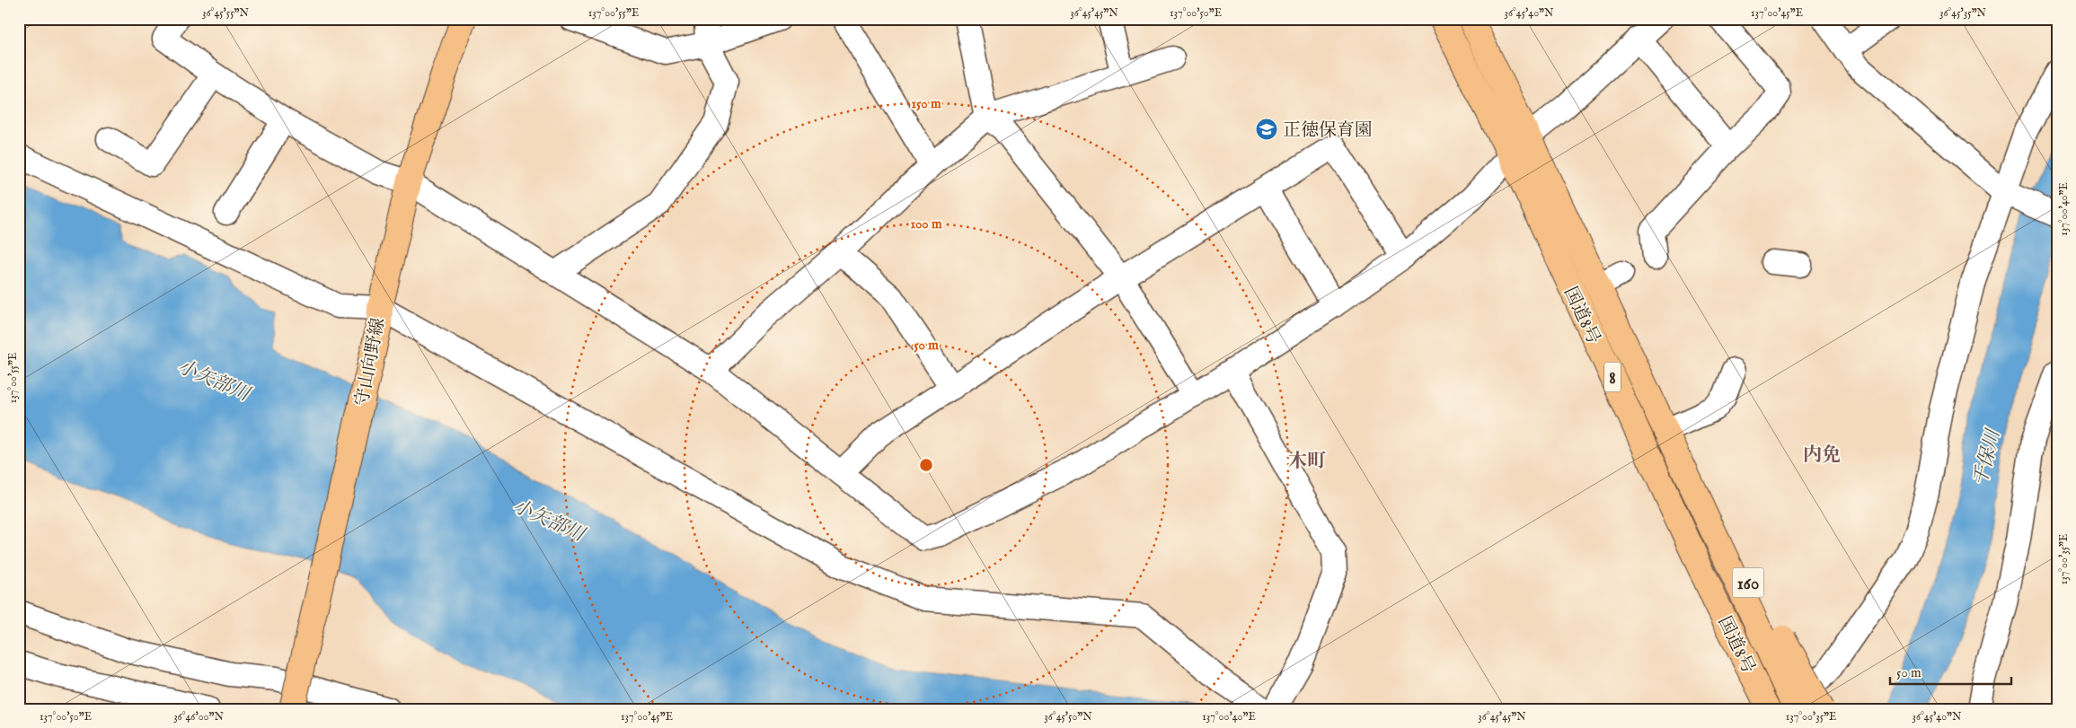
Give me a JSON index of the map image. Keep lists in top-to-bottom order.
{
  "streets": {
    "main road": [
      "国道8号",
      "守山向野線",
      "8",
      "160"
    ]
  },
  "crossings": [
    ["国道8号", "160"]
  ],
  "districts": ["内免", "木町"],
  "water": ["小矢部川", "千保川"],
  "places": {
    "school or university": ["正徳保育園"]
  },
  "scale_bar": "50 m",
  "coordinates": [
    "36°45'55\"N",
    "137°00'55\"E",
    "36°45'45\"N",
    "137°00'50\"E",
    "36°45'40\"N",
    "137°00'45\"E",
    "36°45'35\"N",
    "137°00'40\"E",
    "137°00'35\"E",
    "36°46'00\"N",
    "36°45'50\"N"
  ],
  "rings": ["150 m", "100 m", "50 m"]
}
